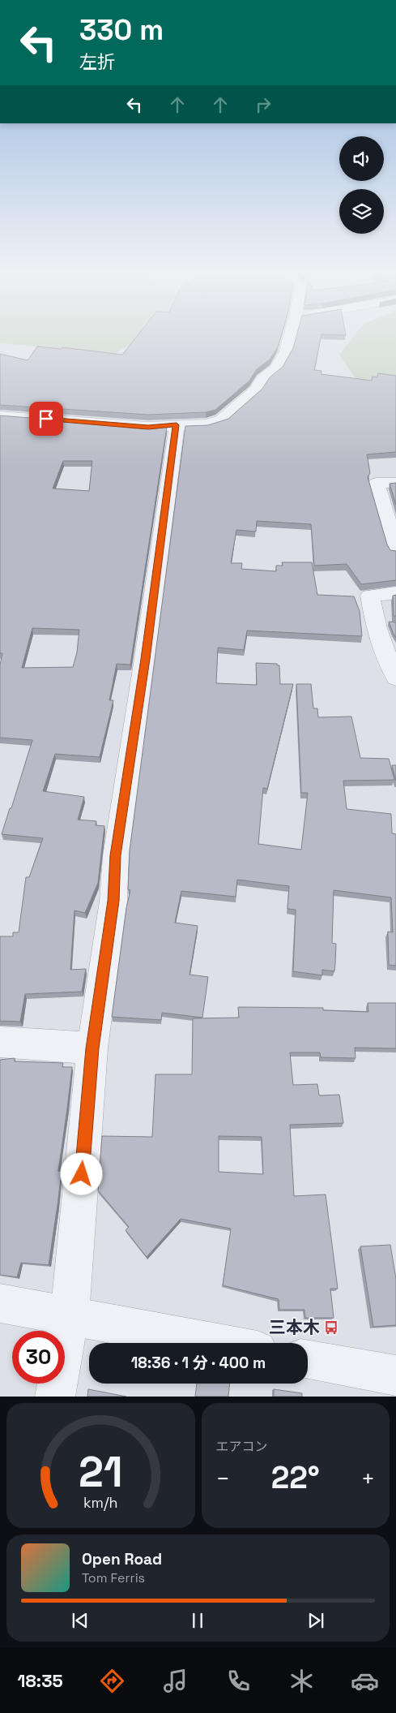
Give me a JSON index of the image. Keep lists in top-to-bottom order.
{
  "places": {
    "bus stop": ["三本木"]
  },
  "page": {
    "turn": ["330 m", "左折"],
    "limit": "30",
    "trip": "18:36 · 1 分 · 400 m",
    "tile": "エアコン",
    "heat": ["−", "22°", "+"],
    "song": ["Open Road", "Tom Ferris"],
    "tabs": "18:35",
    "gauge": ["21", "km/h"]
  }
}
